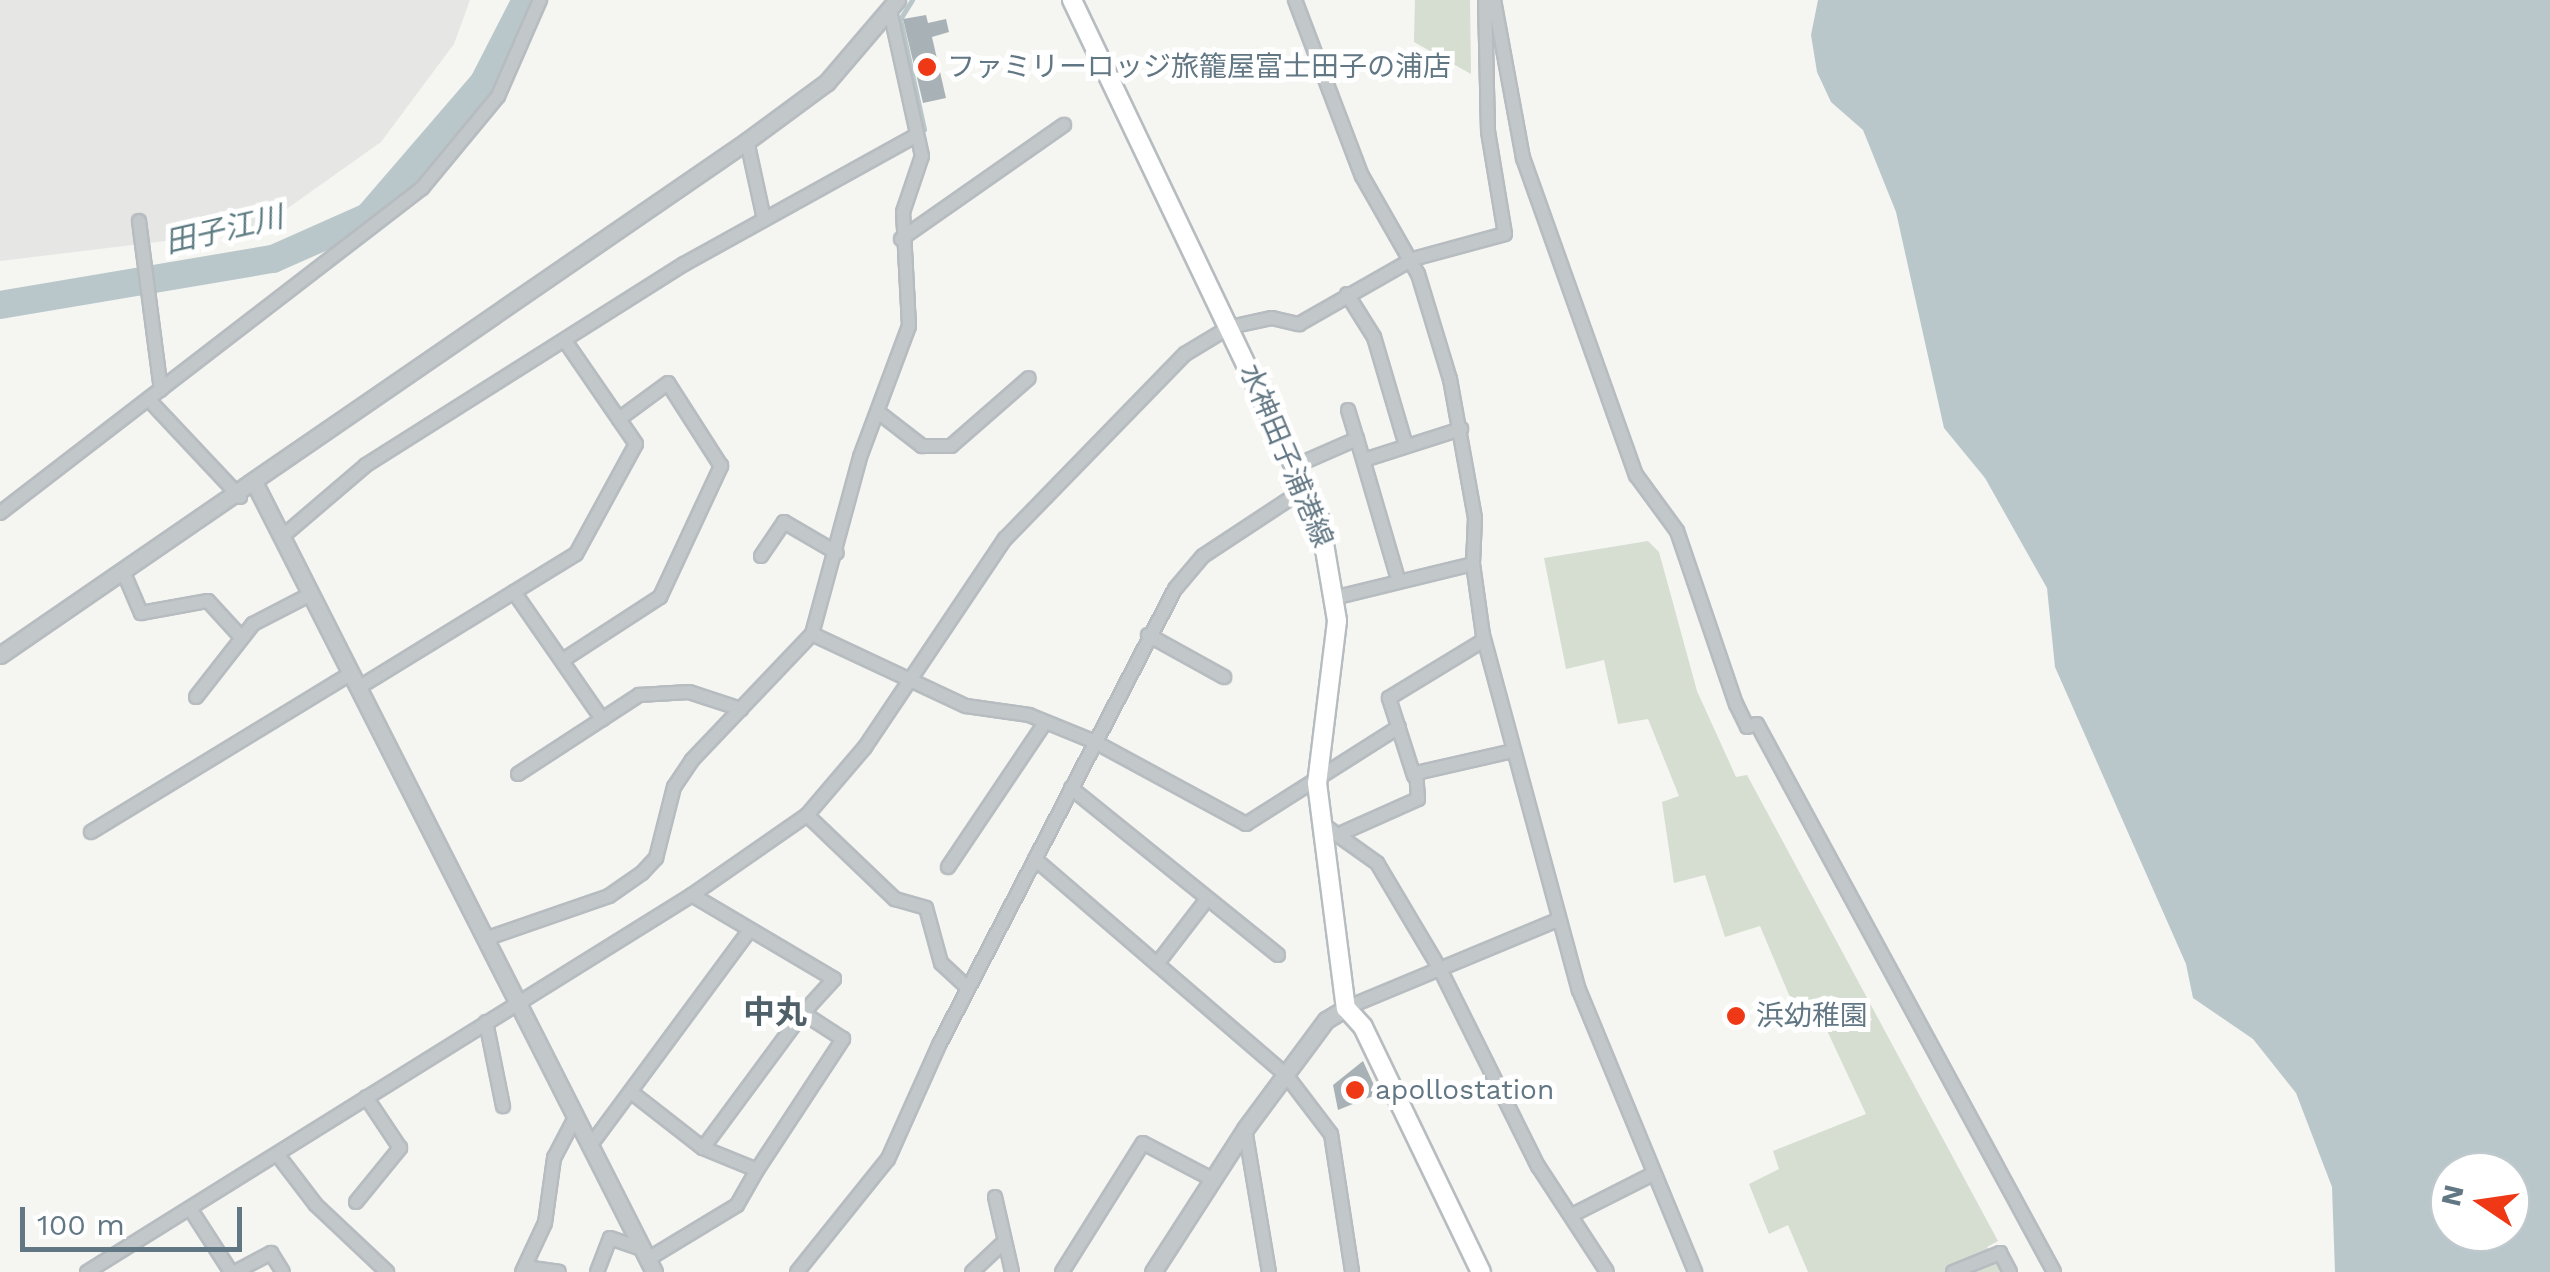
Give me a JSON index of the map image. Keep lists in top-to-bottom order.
{
  "streets": {
    "main road": ["水神田子浦港線"]
  },
  "districts": ["中丸"],
  "water": ["田子江川"],
  "places": ["ファミリーロッジ旅籠屋富士田子の浦店", "浜幼稚園", "apollostation"],
  "scale_bar": "100 m",
  "north": "left"
}
